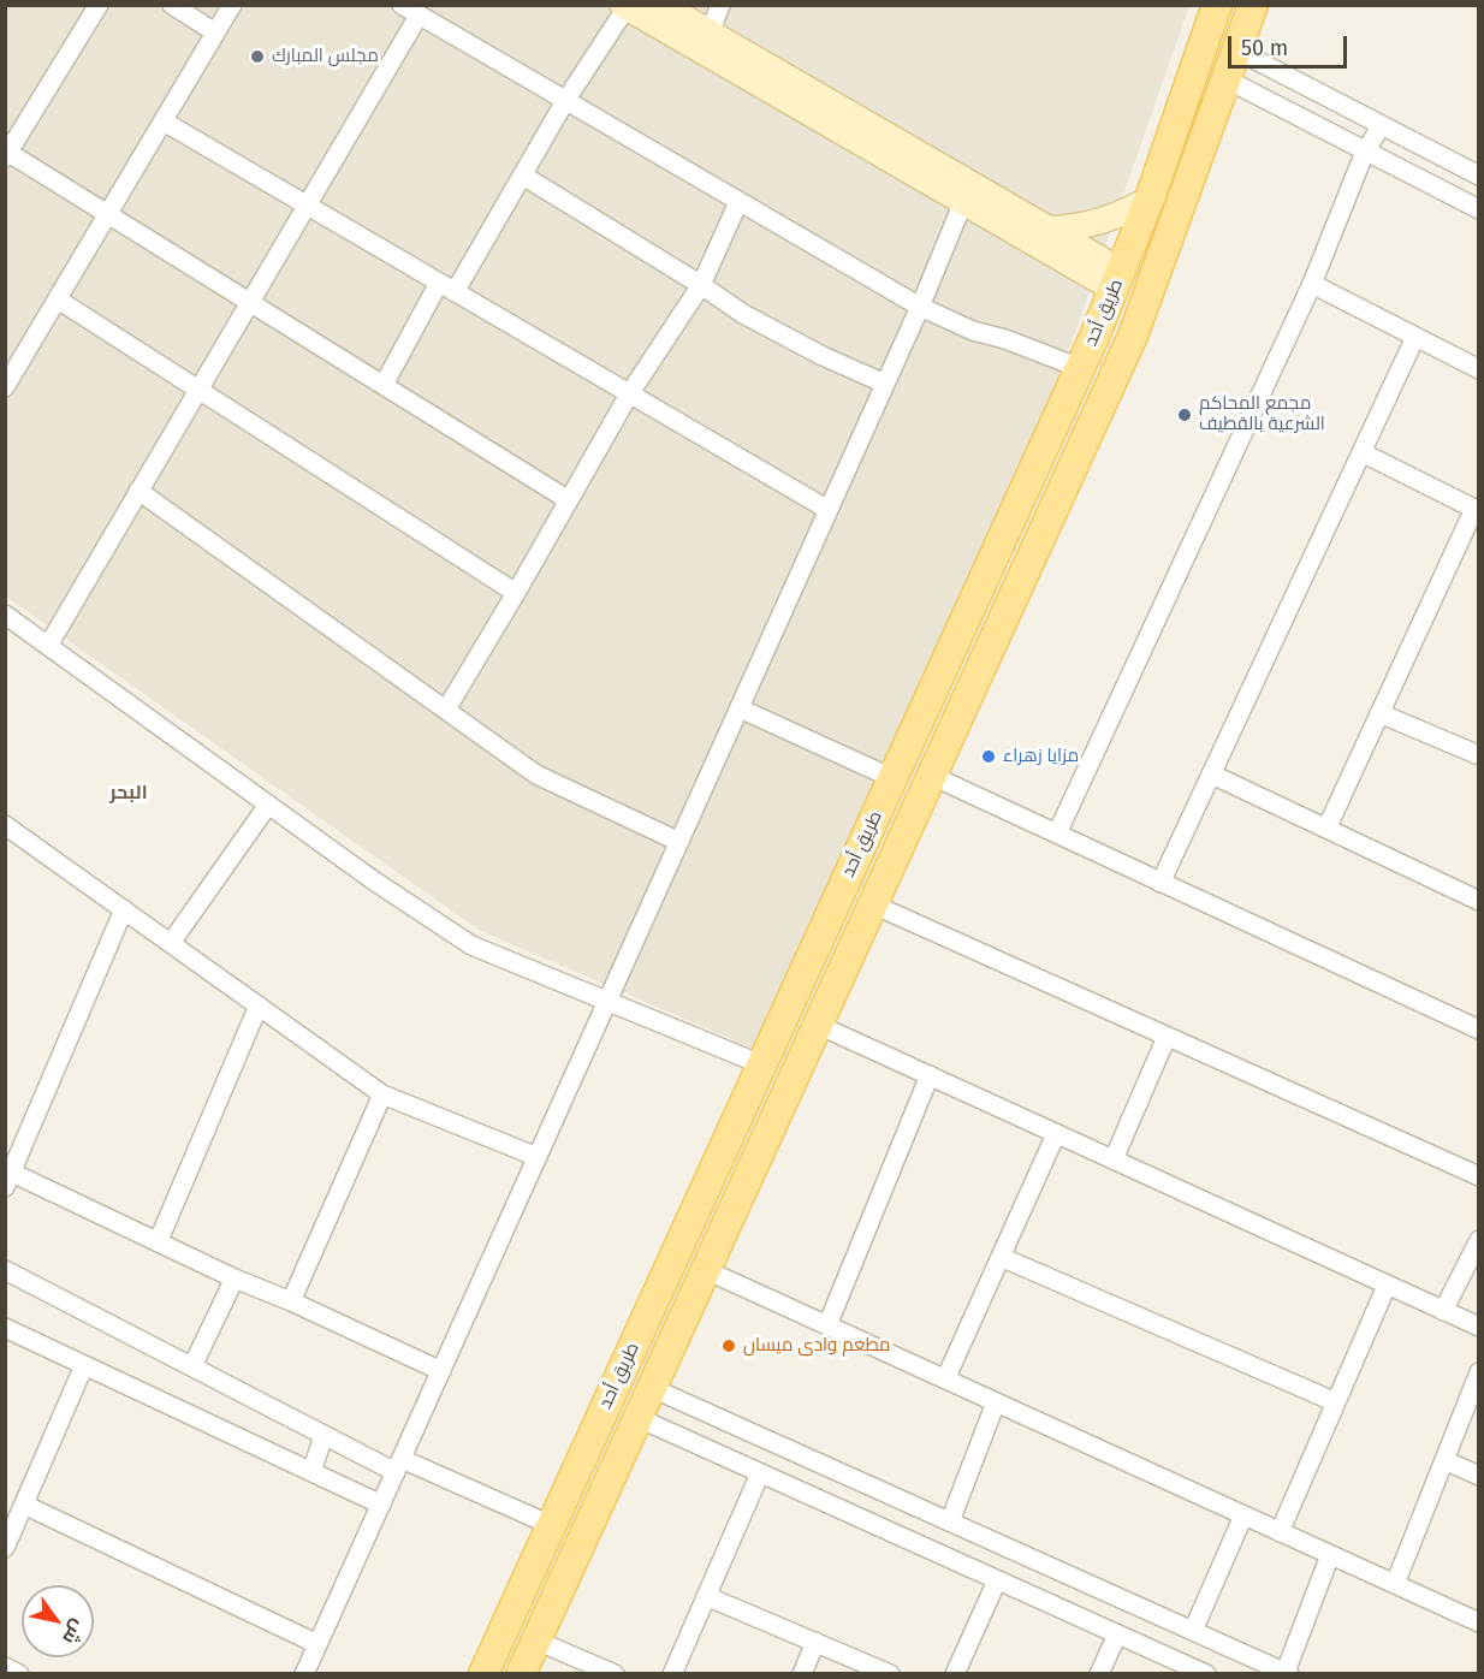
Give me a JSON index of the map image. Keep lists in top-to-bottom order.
{
  "streets": {
    "main road": ["طريق أحد"]
  },
  "districts": ["البحر"],
  "places": [
    "مجلس المبارك",
    "مجمع المحاكم الشرعية بالقطيف",
    "مزايا زهراء",
    "مطعم وادى ميسان"
  ],
  "scale_bar": "50 m",
  "north": "bottom right"
}
